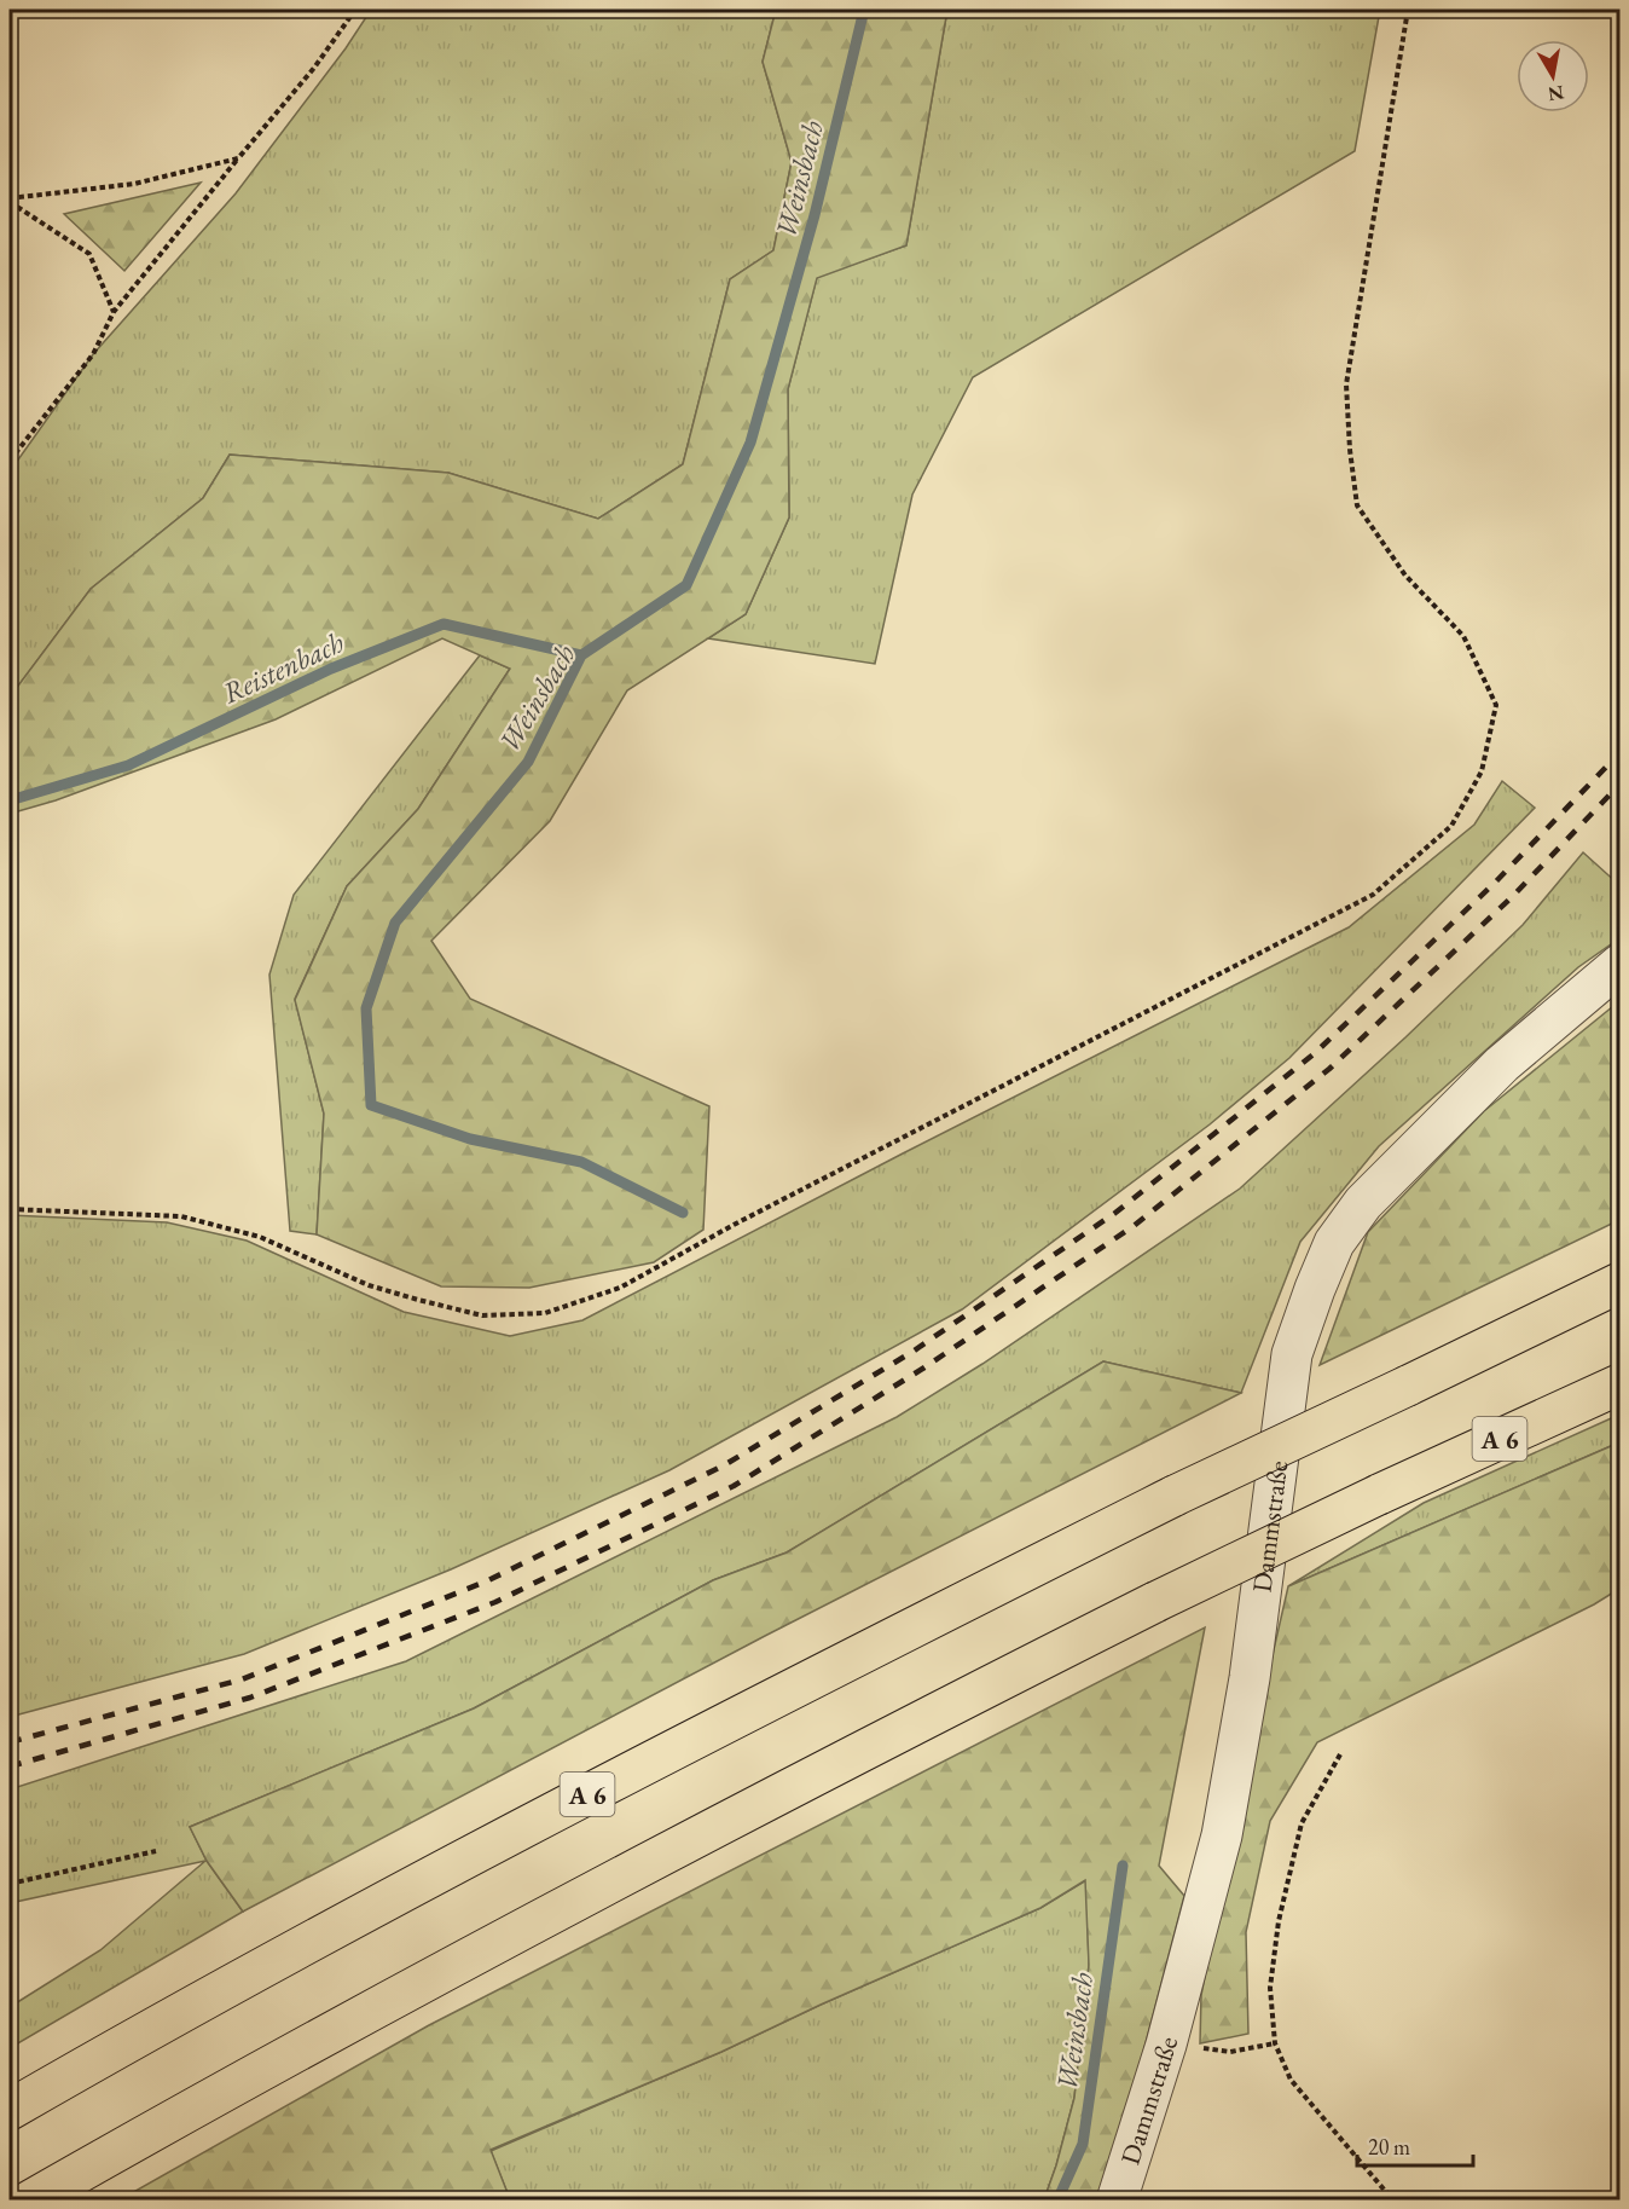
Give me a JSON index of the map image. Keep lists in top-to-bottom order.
{
  "streets": {
    "highway": ["A 6"],
    "street": ["Dammstraße"]
  },
  "water": ["Weinsbach", "Reistenbach"],
  "scale_bar": "20 m",
  "north": "bottom"
}
